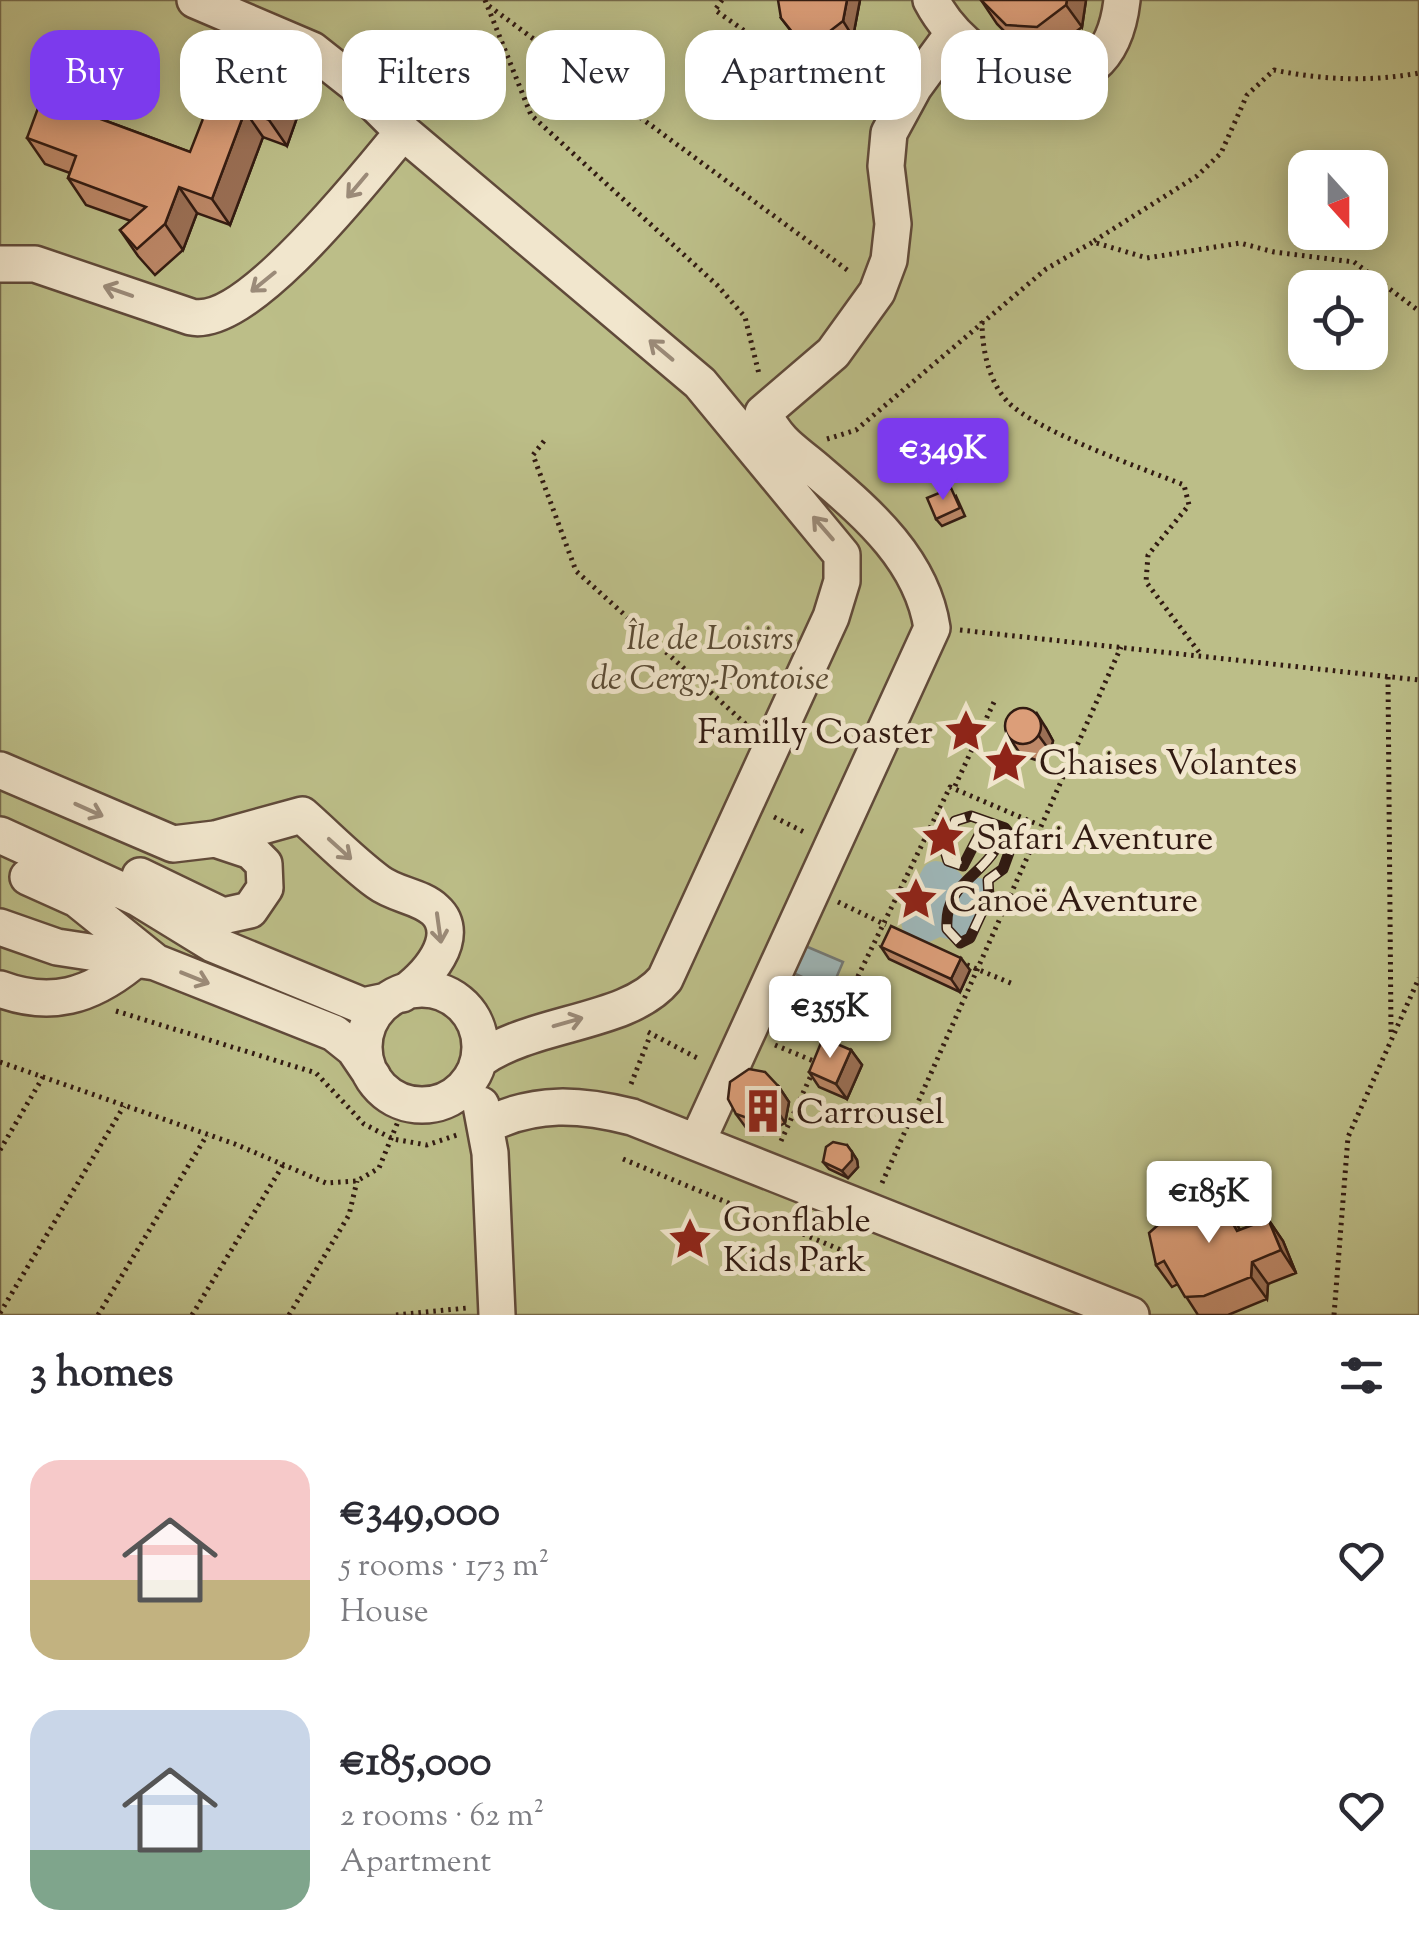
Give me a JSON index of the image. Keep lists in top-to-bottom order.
{
  "parks": ["Île de Loisirs de Cergy-Pontoise"],
  "places": {
    "place": [
      "Familly Coaster",
      "Chaises Volantes",
      "Safari Aventure",
      "Canoë Aventure",
      "Gonflable Kids Park"
    ],
    "building": ["Carrousel"]
  },
  "north": "bottom",
  "page": {
    "chip": [
      "Buy",
      "Rent",
      "Filters",
      "New",
      "Apartment",
      "House"
    ],
    "price": ["€349K", "€355K", "€185K"],
    "heading": "3 homes",
    "list": [
      {
        "name": "€349,000",
        "note": "5 rooms · 173 m² · House"
      },
      {
        "name": "€185,000",
        "note": "2 rooms · 62 m² · Apartment"
      }
    ]
  }
}
